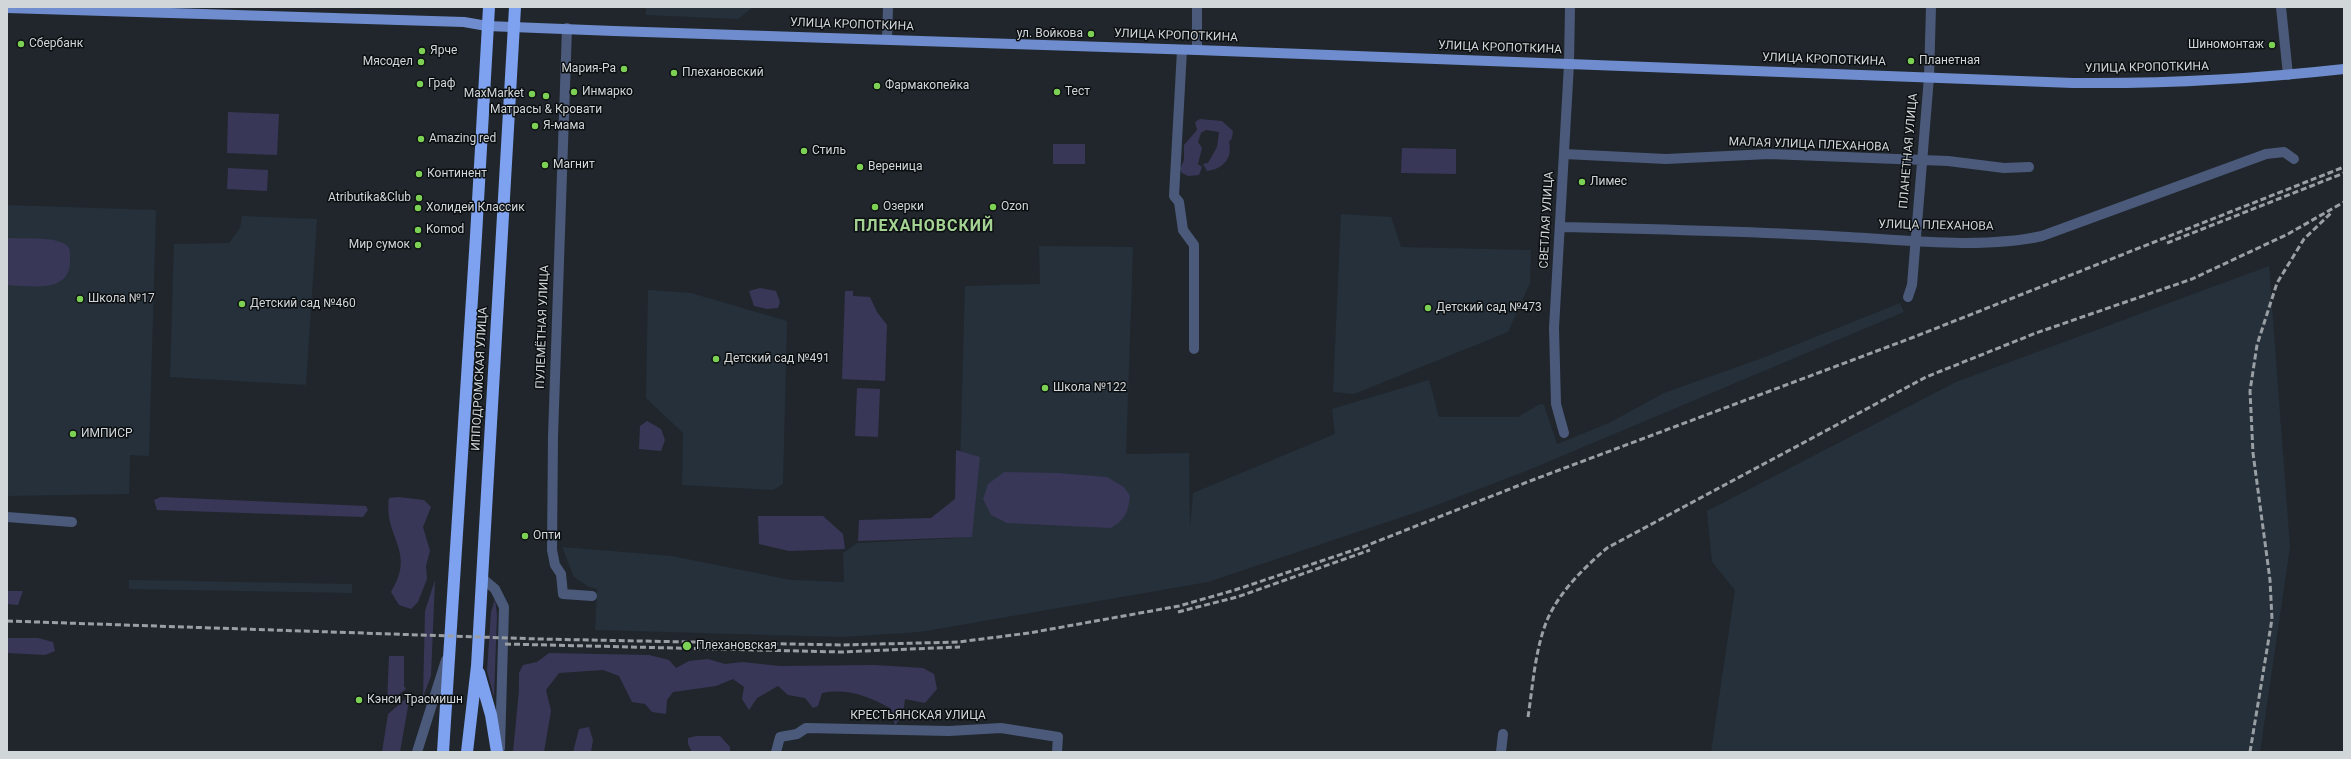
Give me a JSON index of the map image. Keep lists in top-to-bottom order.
{
  "streets": {
    "highway": ["ИППОДРОМСКАЯ УЛИЦА"],
    "main road": ["УЛИЦА КРОПОТКИНА"],
    "street": [
      "МАЛАЯ УЛИЦА ПЛЕХАНОВА",
      "ПЛАНЕТНАЯ УЛИЦА",
      "СВЕТЛАЯ УЛИЦА",
      "УЛИЦА ПЛЕХАНОВА",
      "ПУЛЕМЁТНАЯ УЛИЦА",
      "КРЕСТЬЯНСКАЯ УЛИЦА"
    ]
  },
  "crossings": [
    ["УЛИЦА КРОПОТКИНА", "ПЛАНЕТНАЯ УЛИЦА"],
    ["УЛИЦА КРОПОТКИНА", "СВЕТЛАЯ УЛИЦА"],
    ["УЛИЦА КРОПОТКИНА", "ПУЛЕМЁТНАЯ УЛИЦА"],
    ["УЛИЦА КРОПОТКИНА", "ИППОДРОМСКАЯ УЛИЦА"],
    ["МАЛАЯ УЛИЦА ПЛЕХАНОВА", "ПЛАНЕТНАЯ УЛИЦА"],
    ["МАЛАЯ УЛИЦА ПЛЕХАНОВА", "СВЕТЛАЯ УЛИЦА"],
    ["ПЛАНЕТНАЯ УЛИЦА", "УЛИЦА ПЛЕХАНОВА"],
    ["СВЕТЛАЯ УЛИЦА", "УЛИЦА ПЛЕХАНОВА"]
  ],
  "districts": ["ПЛЕХАНОВСКИЙ"],
  "places": [
    "ул. Войкова",
    "Сбербанк",
    "Шиномонтаж",
    "Ярче",
    "Планетная",
    "Мясодел",
    "Мария-Ра",
    "Плехановский",
    "Граф",
    "Фармакопейка",
    "Инмарко",
    "Тест",
    "MaxMarket",
    "Матрасы & Кровати",
    "Я-мама",
    "Amazing red",
    "Стиль",
    "Магнит",
    "Вереница",
    "Континент",
    "Лимес",
    "Atributika&Club",
    "Озерки",
    "Ozon",
    "Холидей Классик",
    "Komod",
    "Мир сумок",
    "Школа №17",
    "Детский сад №460",
    "Детский сад №473",
    "Детский сад №491",
    "Школа №122",
    "ИМПИСР",
    "Опти",
    "Плехановская",
    "Кэнси Трасмишн"
  ]
}
